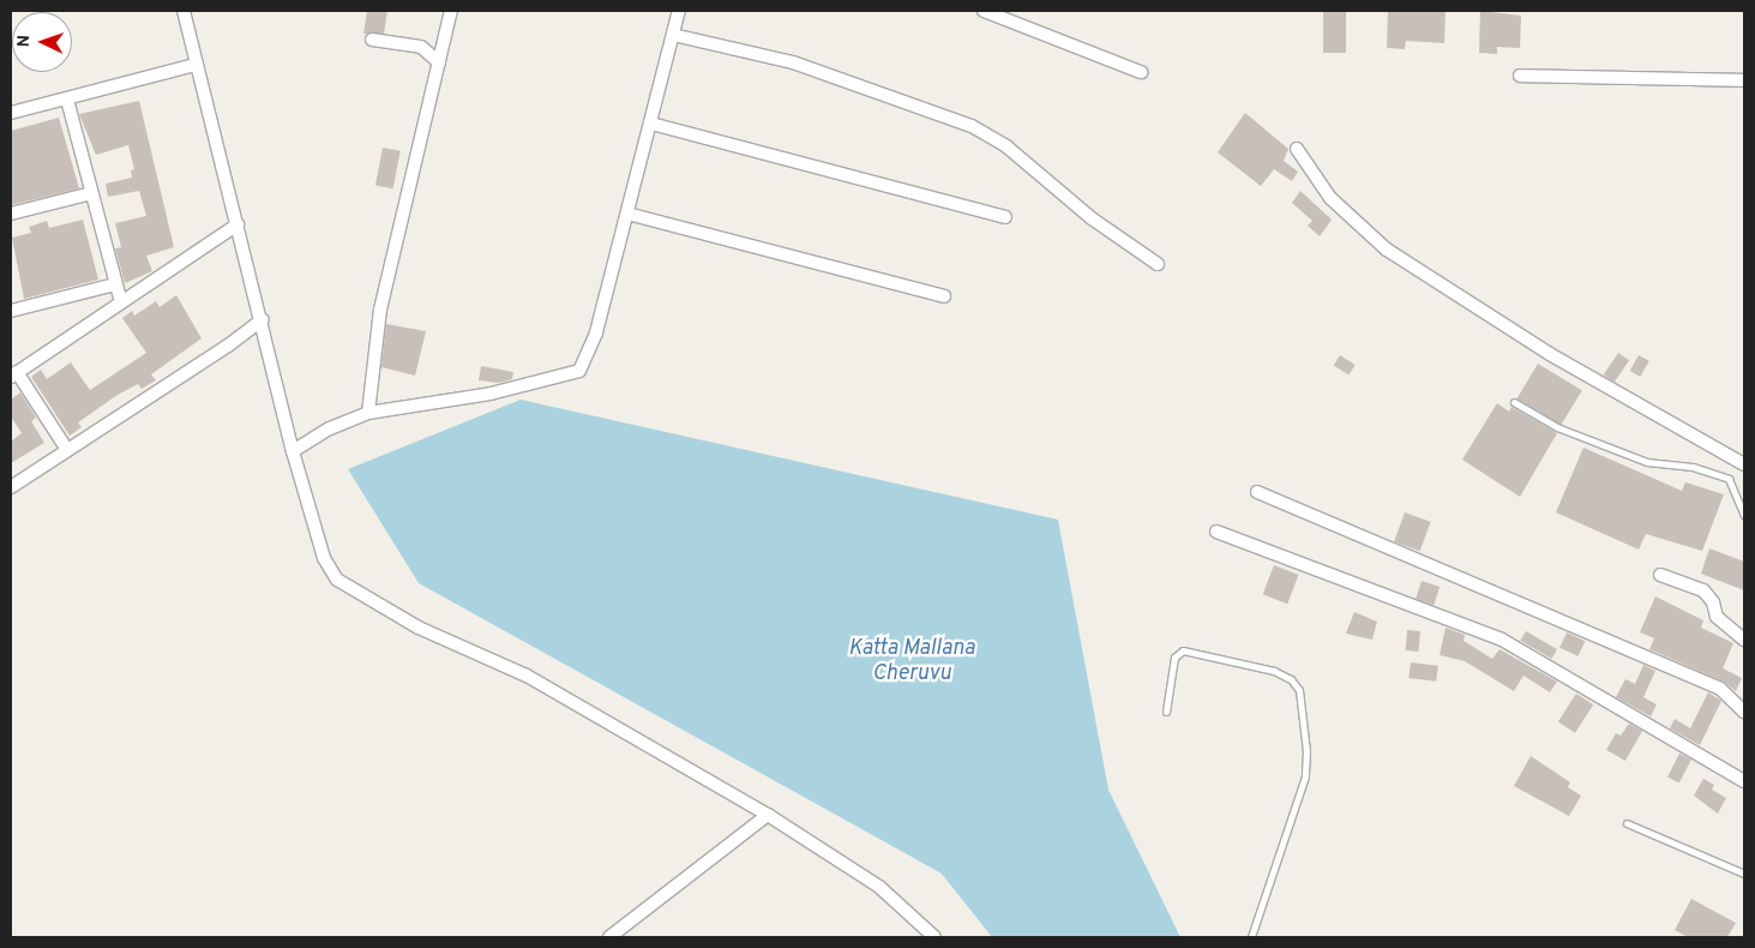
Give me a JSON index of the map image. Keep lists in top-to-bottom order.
{
  "water": ["Katta Mallana Cheruvu"],
  "north": "left"
}
